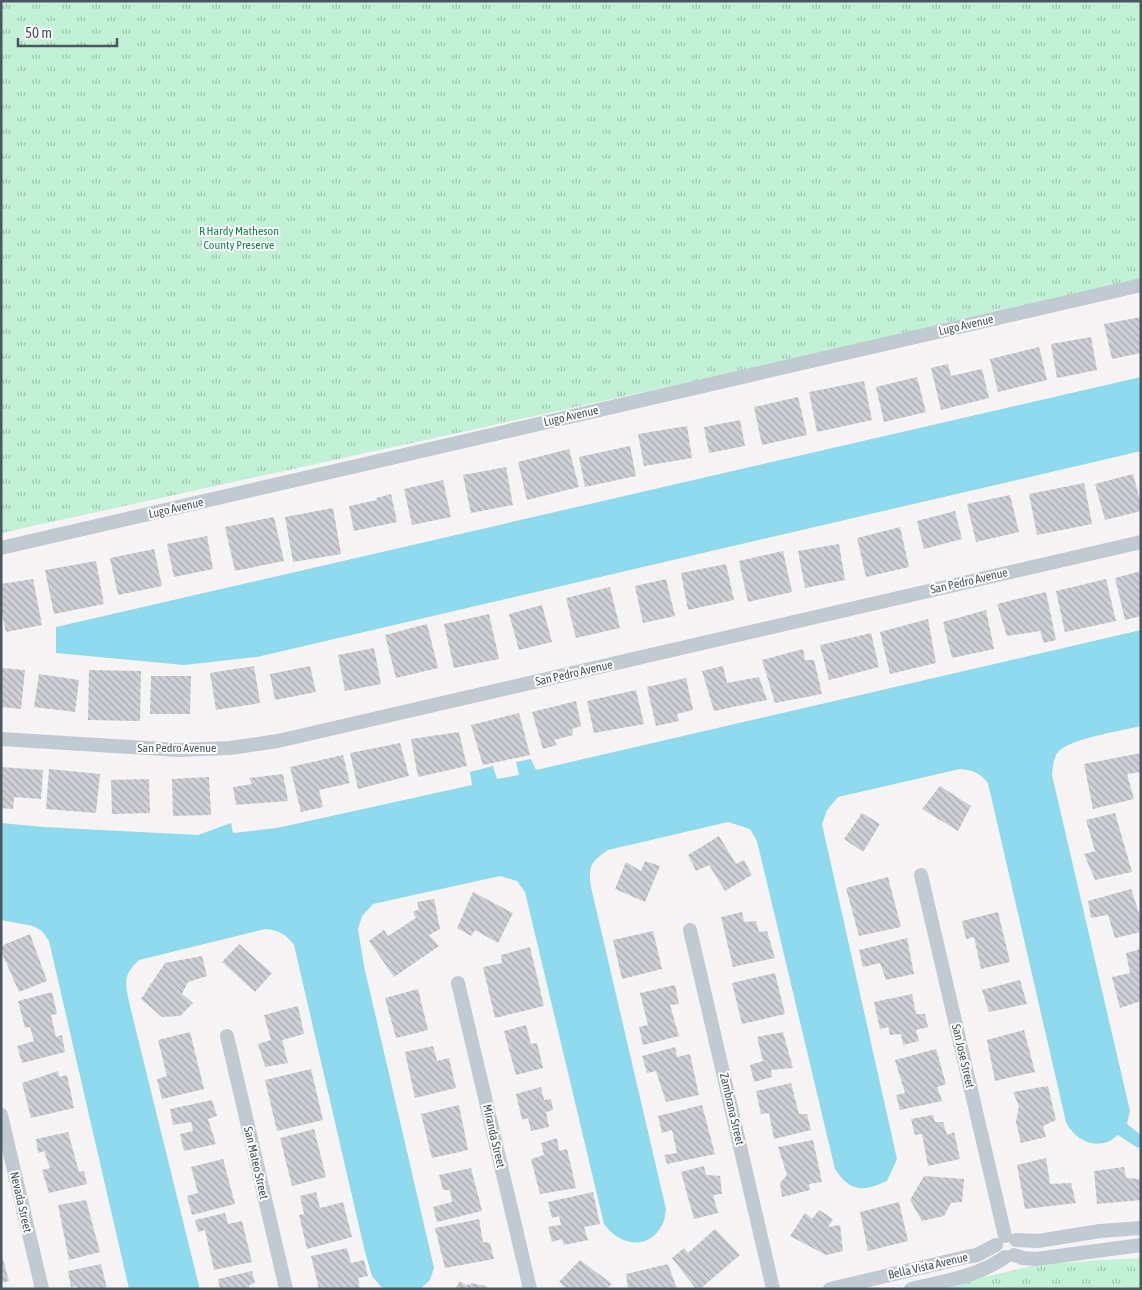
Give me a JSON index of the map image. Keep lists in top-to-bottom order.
{
  "streets": {
    "street": [
      "Lugo Avenue",
      "San Pedro Avenue",
      "San Jose Street",
      "Zambrana Street",
      "Miranda Street",
      "San Mateo Street",
      "Nevada Street",
      "Bella Vista Avenue"
    ]
  },
  "crossings": [
    ["San Jose Street", "Bella Vista Avenue"]
  ],
  "parks": ["R Hardy Matheson County Preserve"],
  "scale_bar": "50 m"
}
